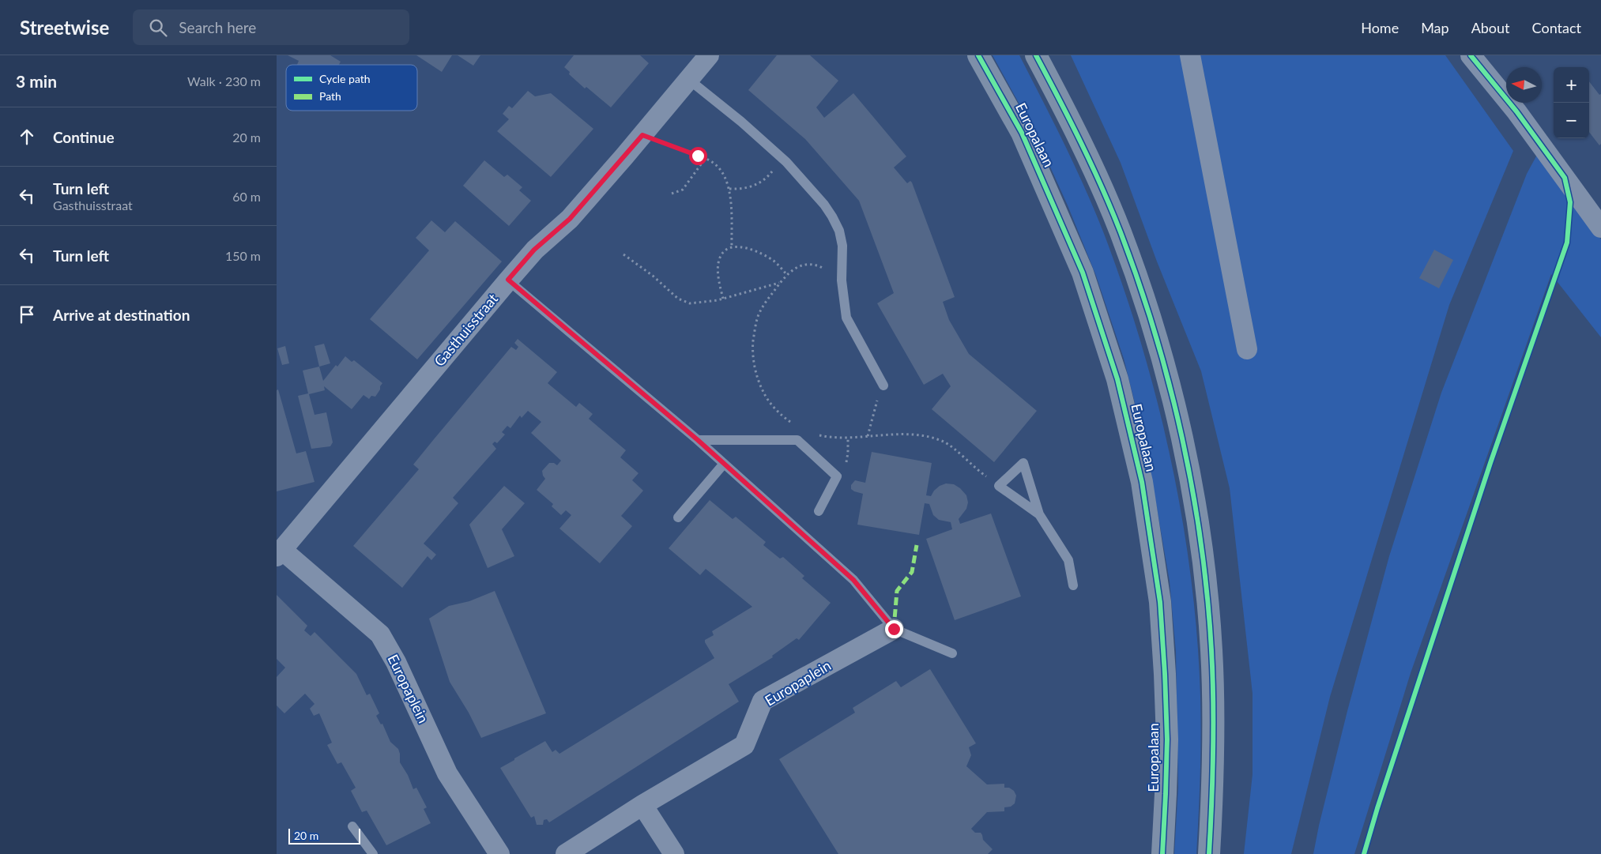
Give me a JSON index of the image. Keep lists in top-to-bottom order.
{
  "streets": {
    "main road": ["Europalaan"],
    "street": ["Gasthuisstraat", "Europaplein"]
  },
  "crossings": [
    ["Gasthuisstraat", "Europaplein"]
  ],
  "legend": ["Cycle path", "Path"],
  "scale_bar": "20 m",
  "north": "left",
  "page": {
    "header": "Streetwise",
    "search": "Search here",
    "nav": [
      "Home",
      "Map",
      "About",
      "Contact"
    ],
    "heading": ["3 min", "Walk · 230 m"],
    "map_buttons": ["+", "−"],
    "list": [
      ["Continue", "20 m"],
      ["Turn left", "Gasthuisstraat", "60 m"],
      ["Turn left", "150 m"],
      "Arrive at destination"
    ],
    "scale": "20 m"
  }
}
